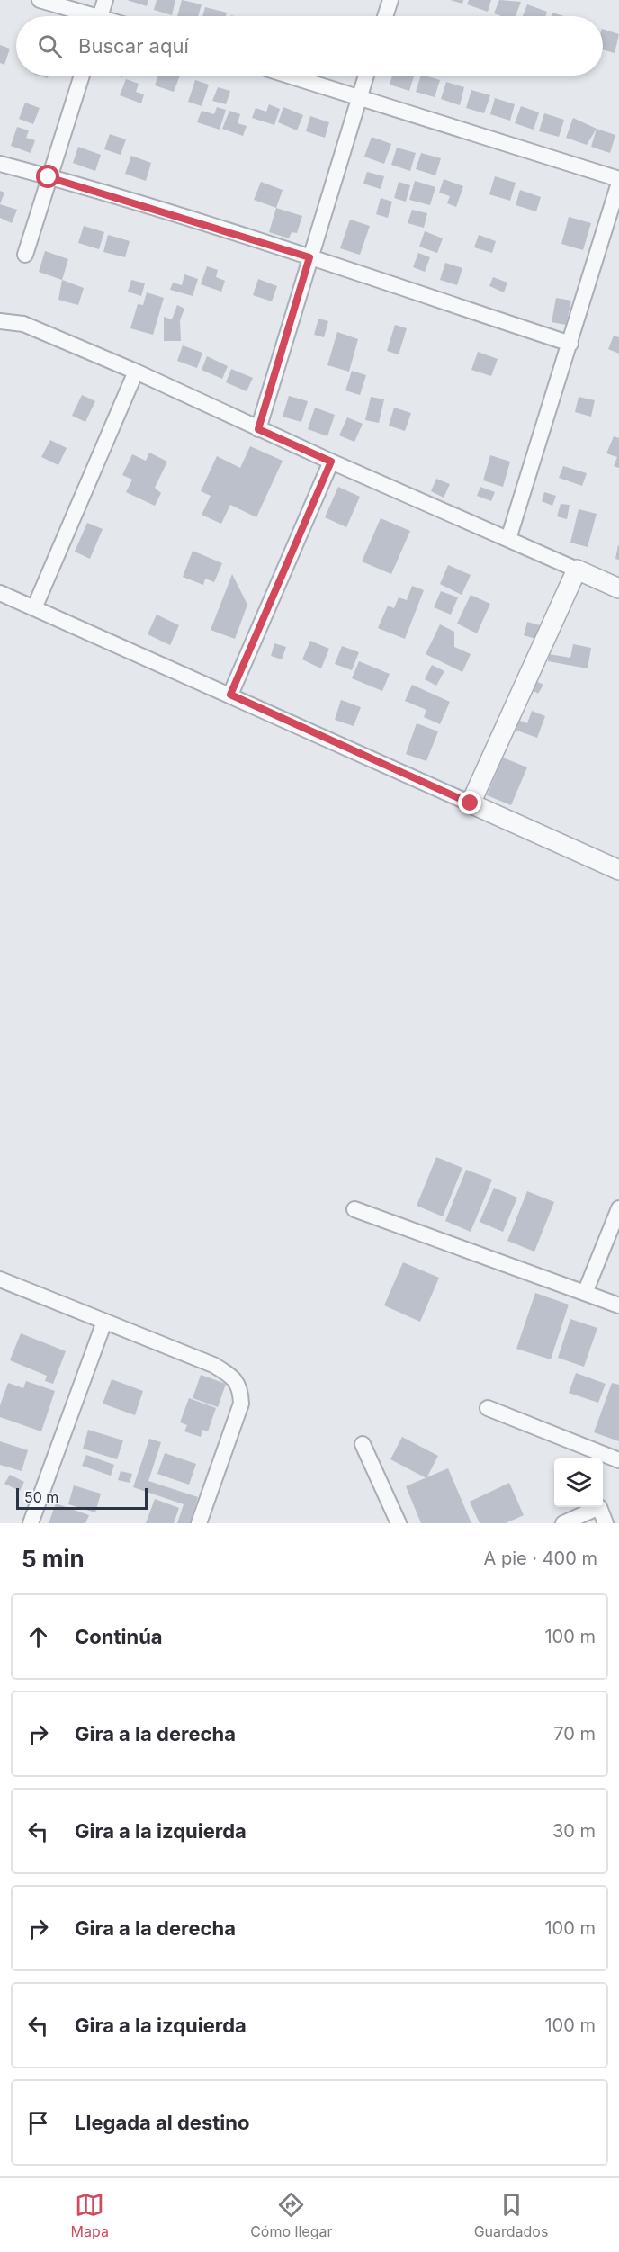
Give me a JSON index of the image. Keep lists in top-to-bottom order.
{
  "scale_bar": "50 m",
  "page": {
    "search": "Buscar aquí",
    "scale": "50 m",
    "heading": ["5 min", "A pie · 400 m"],
    "list": [
      ["Continúa", "100 m"],
      ["Gira a la derecha", "70 m"],
      ["Gira a la izquierda", "30 m"],
      ["Gira a la derecha", "100 m"],
      ["Gira a la izquierda", "100 m"],
      "Llegada al destino"
    ],
    "nav": ["Mapa", "Cómo llegar", "Guardados"]
  }
}
